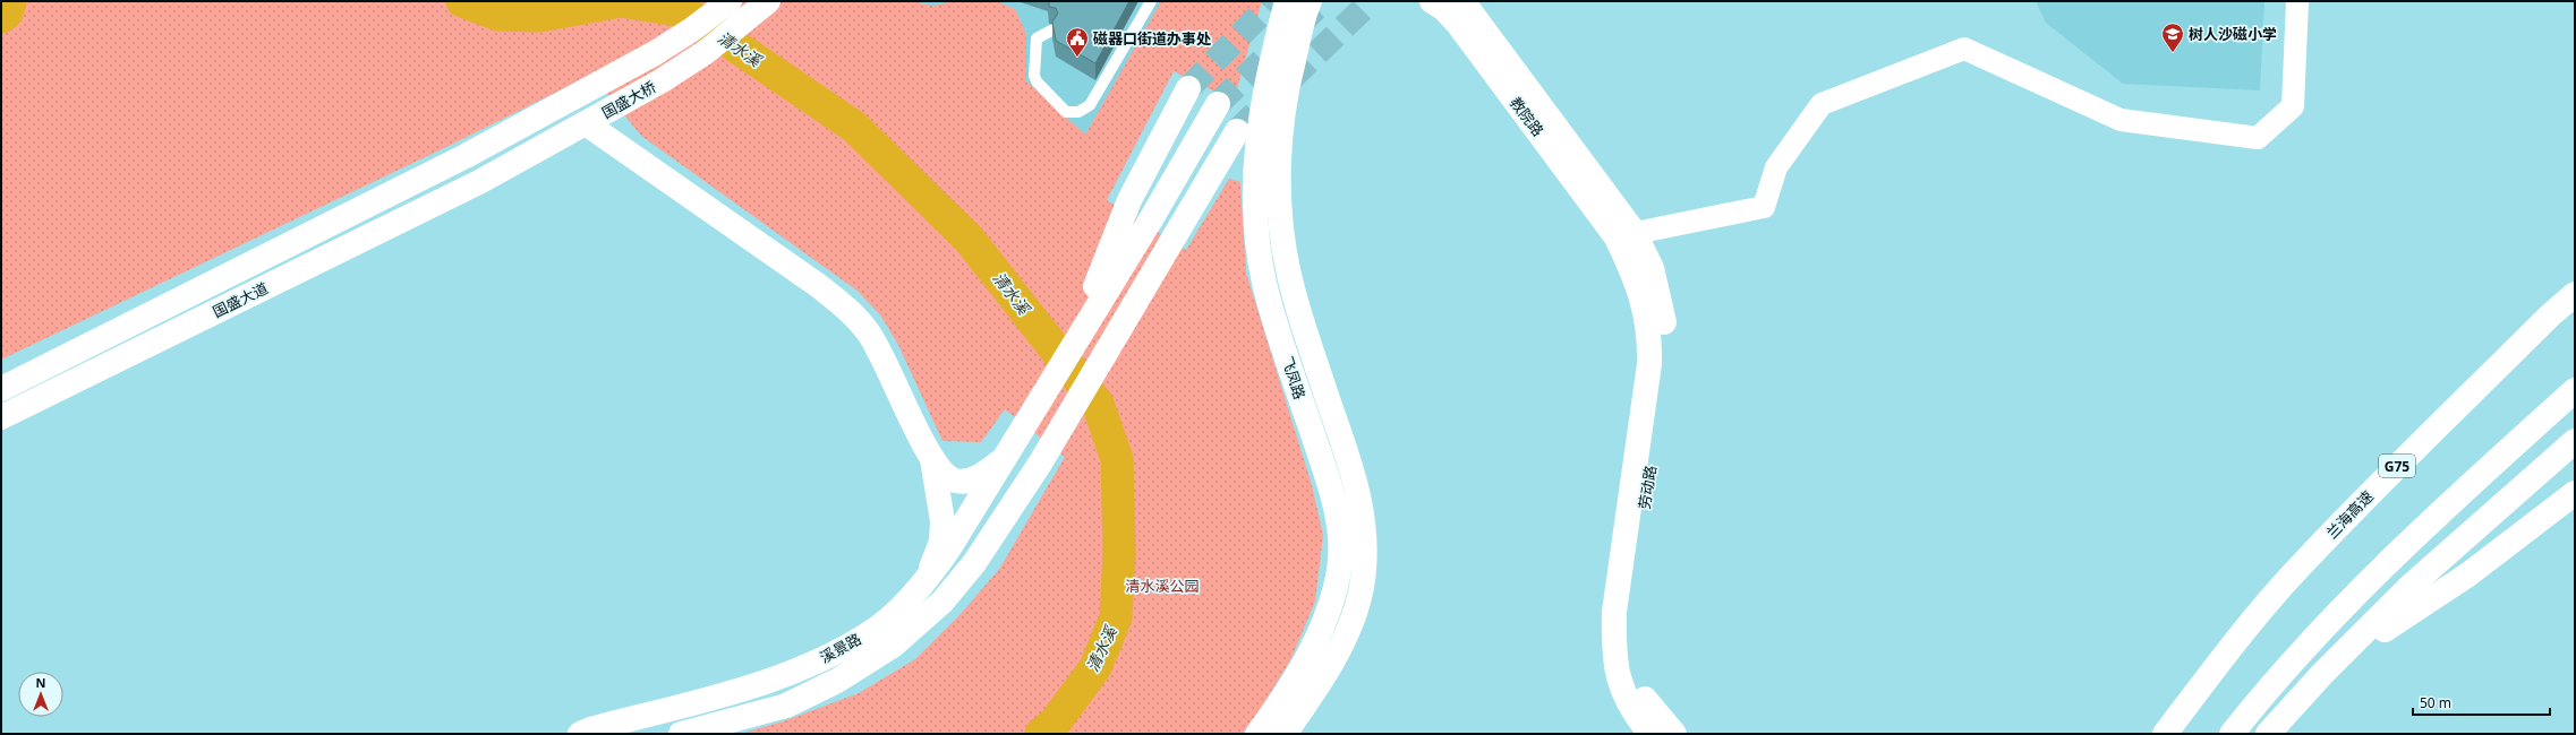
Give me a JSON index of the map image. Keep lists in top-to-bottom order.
{
  "streets": {
    "main road": [
      "国盛大桥",
      "教院路",
      "国盛大道",
      "飞凤路",
      "G75",
      "劳动路",
      "兰海高速",
      "溪景路"
    ]
  },
  "crossings": [
    ["国盛大桥", "国盛大道"],
    ["教院路", "劳动路"]
  ],
  "water": ["清水溪"],
  "parks": ["清水溪公园"],
  "places": {
    "school or university": ["树人沙磁小学"],
    "public building": ["磁器口街道办事处"]
  },
  "scale_bar": "50 m",
  "north": "top"
}
